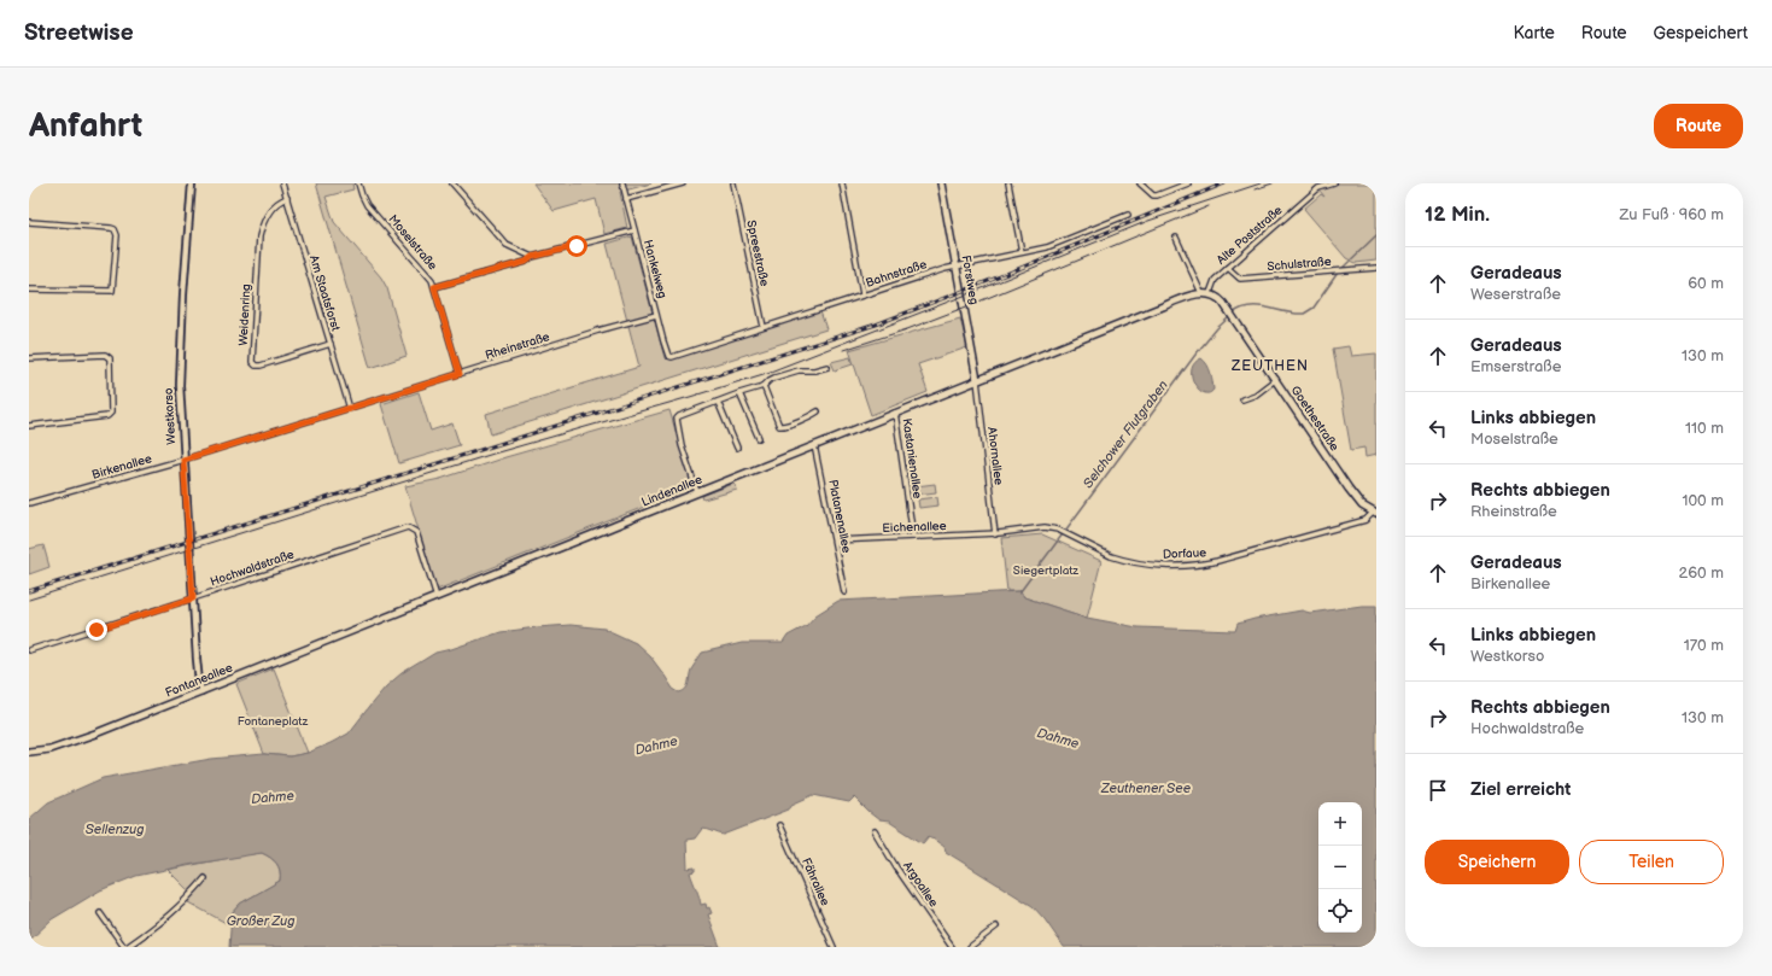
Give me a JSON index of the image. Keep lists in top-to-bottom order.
{
  "streets": {
    "main road": [
      "Forstweg",
      "Goethestraße",
      "Lindenallee",
      "Fontaneallee"
    ],
    "street": [
      "Alte Poststraße",
      "Moselstraße",
      "Spreestraße",
      "Schulstraße",
      "Hankelweg",
      "Bahnstraße",
      "Am Staatsforst",
      "Weidenring",
      "Rheinstraße",
      "Westkorso",
      "Ahornallee",
      "Kastanienallee",
      "Birkenallee",
      "Platanenallee",
      "Eichenallee",
      "Dorfaue",
      "Hochwaldstraße",
      "Fährallee",
      "Argoallee"
    ]
  },
  "crossings": [
    ["Alte Poststraße", "Schulstraße"],
    ["Alte Poststraße", "Goethestraße"],
    ["Moselstraße", "Rheinstraße"],
    ["Spreestraße", "Bahnstraße"],
    ["Hankelweg", "Bahnstraße"],
    ["Hankelweg", "Rheinstraße"],
    ["Bahnstraße", "Forstweg"],
    ["Forstweg", "Ahornallee"],
    ["Forstweg", "Lindenallee"],
    ["Am Staatsforst", "Weidenring"],
    ["Am Staatsforst", "Birkenallee"],
    ["Rheinstraße", "Birkenallee"],
    ["Westkorso", "Birkenallee"],
    ["Westkorso", "Hochwaldstraße"],
    ["Westkorso", "Fontaneallee"],
    ["Goethestraße", "Dorfaue"],
    ["Ahornallee", "Lindenallee"],
    ["Ahornallee", "Eichenallee"],
    ["Ahornallee", "Dorfaue"],
    ["Kastanienallee", "Lindenallee"],
    ["Kastanienallee", "Eichenallee"],
    ["Lindenallee", "Platanenallee"],
    ["Lindenallee", "Hochwaldstraße"],
    ["Lindenallee", "Fontaneallee"],
    ["Platanenallee", "Eichenallee"],
    ["Eichenallee", "Dorfaue"]
  ],
  "districts": ["ZEUTHEN"],
  "water": [
    "Selchower Flutgraben",
    "Dahme",
    "Zeuthener See",
    "Sellenzug",
    "Großer Zug"
  ],
  "parks": ["Siegertplatz", "Fontaneplatz"],
  "page": {
    "header": "Streetwise",
    "nav": ["Karte", "Route", "Gespeichert"],
    "buttons": [
      "Route",
      ["Speichern", "Teilen"]
    ],
    "title": "Anfahrt",
    "heading": ["12 Min.", "Zu Fuß · 960 m"],
    "list": [
      ["Geradeaus", "Weserstraße", "60 m"],
      ["Geradeaus", "Emserstraße", "130 m"],
      ["Links abbiegen", "Moselstraße", "110 m"],
      ["Rechts abbiegen", "Rheinstraße", "100 m"],
      ["Geradeaus", "Birkenallee", "260 m"],
      ["Links abbiegen", "Westkorso", "170 m"],
      ["Rechts abbiegen", "Hochwaldstraße", "130 m"],
      "Ziel erreicht"
    ],
    "map_buttons": ["+", "−"]
  }
}
